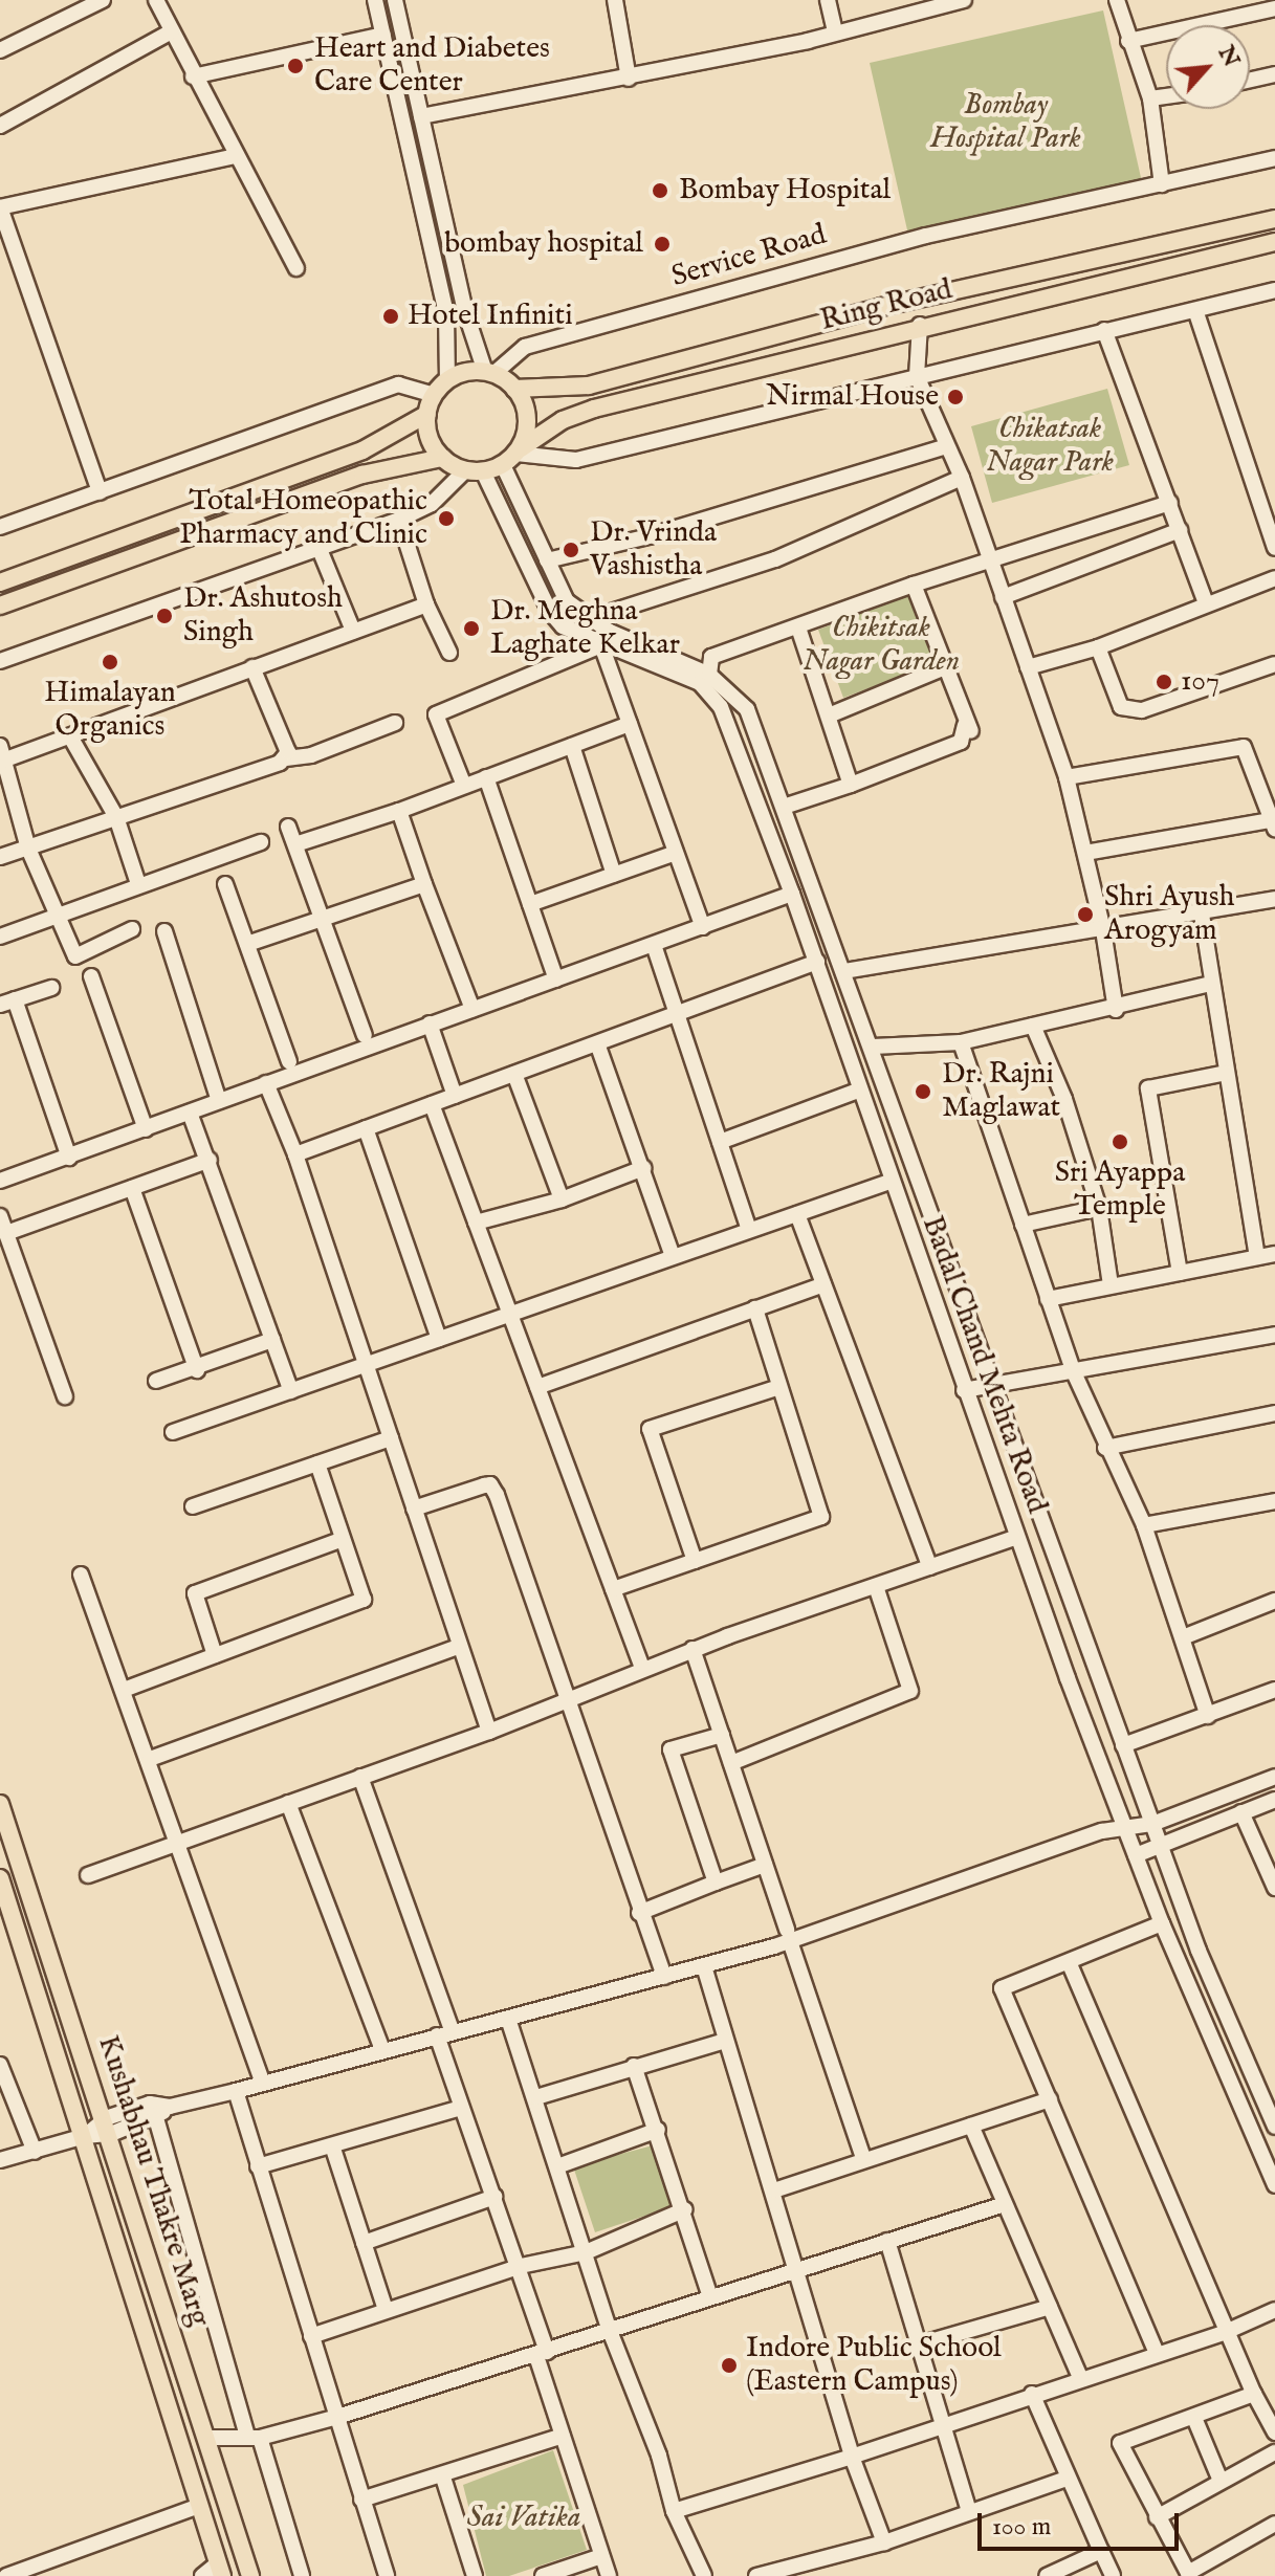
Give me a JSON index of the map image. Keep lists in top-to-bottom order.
{
  "streets": {
    "main road": ["Ring Road", "Kushabhau Thakre Marg"],
    "street": ["Service Road", "Badal Chand Mehta Road"]
  },
  "crossings": [
    ["Service Road", "Ring Road"],
    ["Service Road", "Badal Chand Mehta Road"],
    ["Ring Road", "Badal Chand Mehta Road"]
  ],
  "parks": [
    "Bombay Hospital Park",
    "Chikatsak Nagar Park",
    "Chikitsak Nagar Garden",
    "Sai Vatika"
  ],
  "places": [
    "Heart and Diabetes Care Center",
    "Bombay Hospital",
    "bombay hospital",
    "Hotel Infiniti",
    "Nirmal House",
    "Total Homeopathic Pharmacy and Clinic",
    "Dr. Vrinda Vashistha",
    "Dr. Ashutosh Singh",
    "Dr. Meghna Laghate Kelkar",
    "Himalayan Organics",
    "107",
    "Shri Ayush Arogyam",
    "Dr. Rajni Maglawat",
    "Sri Ayappa Temple",
    "Indore Public School (Eastern Campus)"
  ],
  "scale_bar": "100 m",
  "north": "top right"
}
